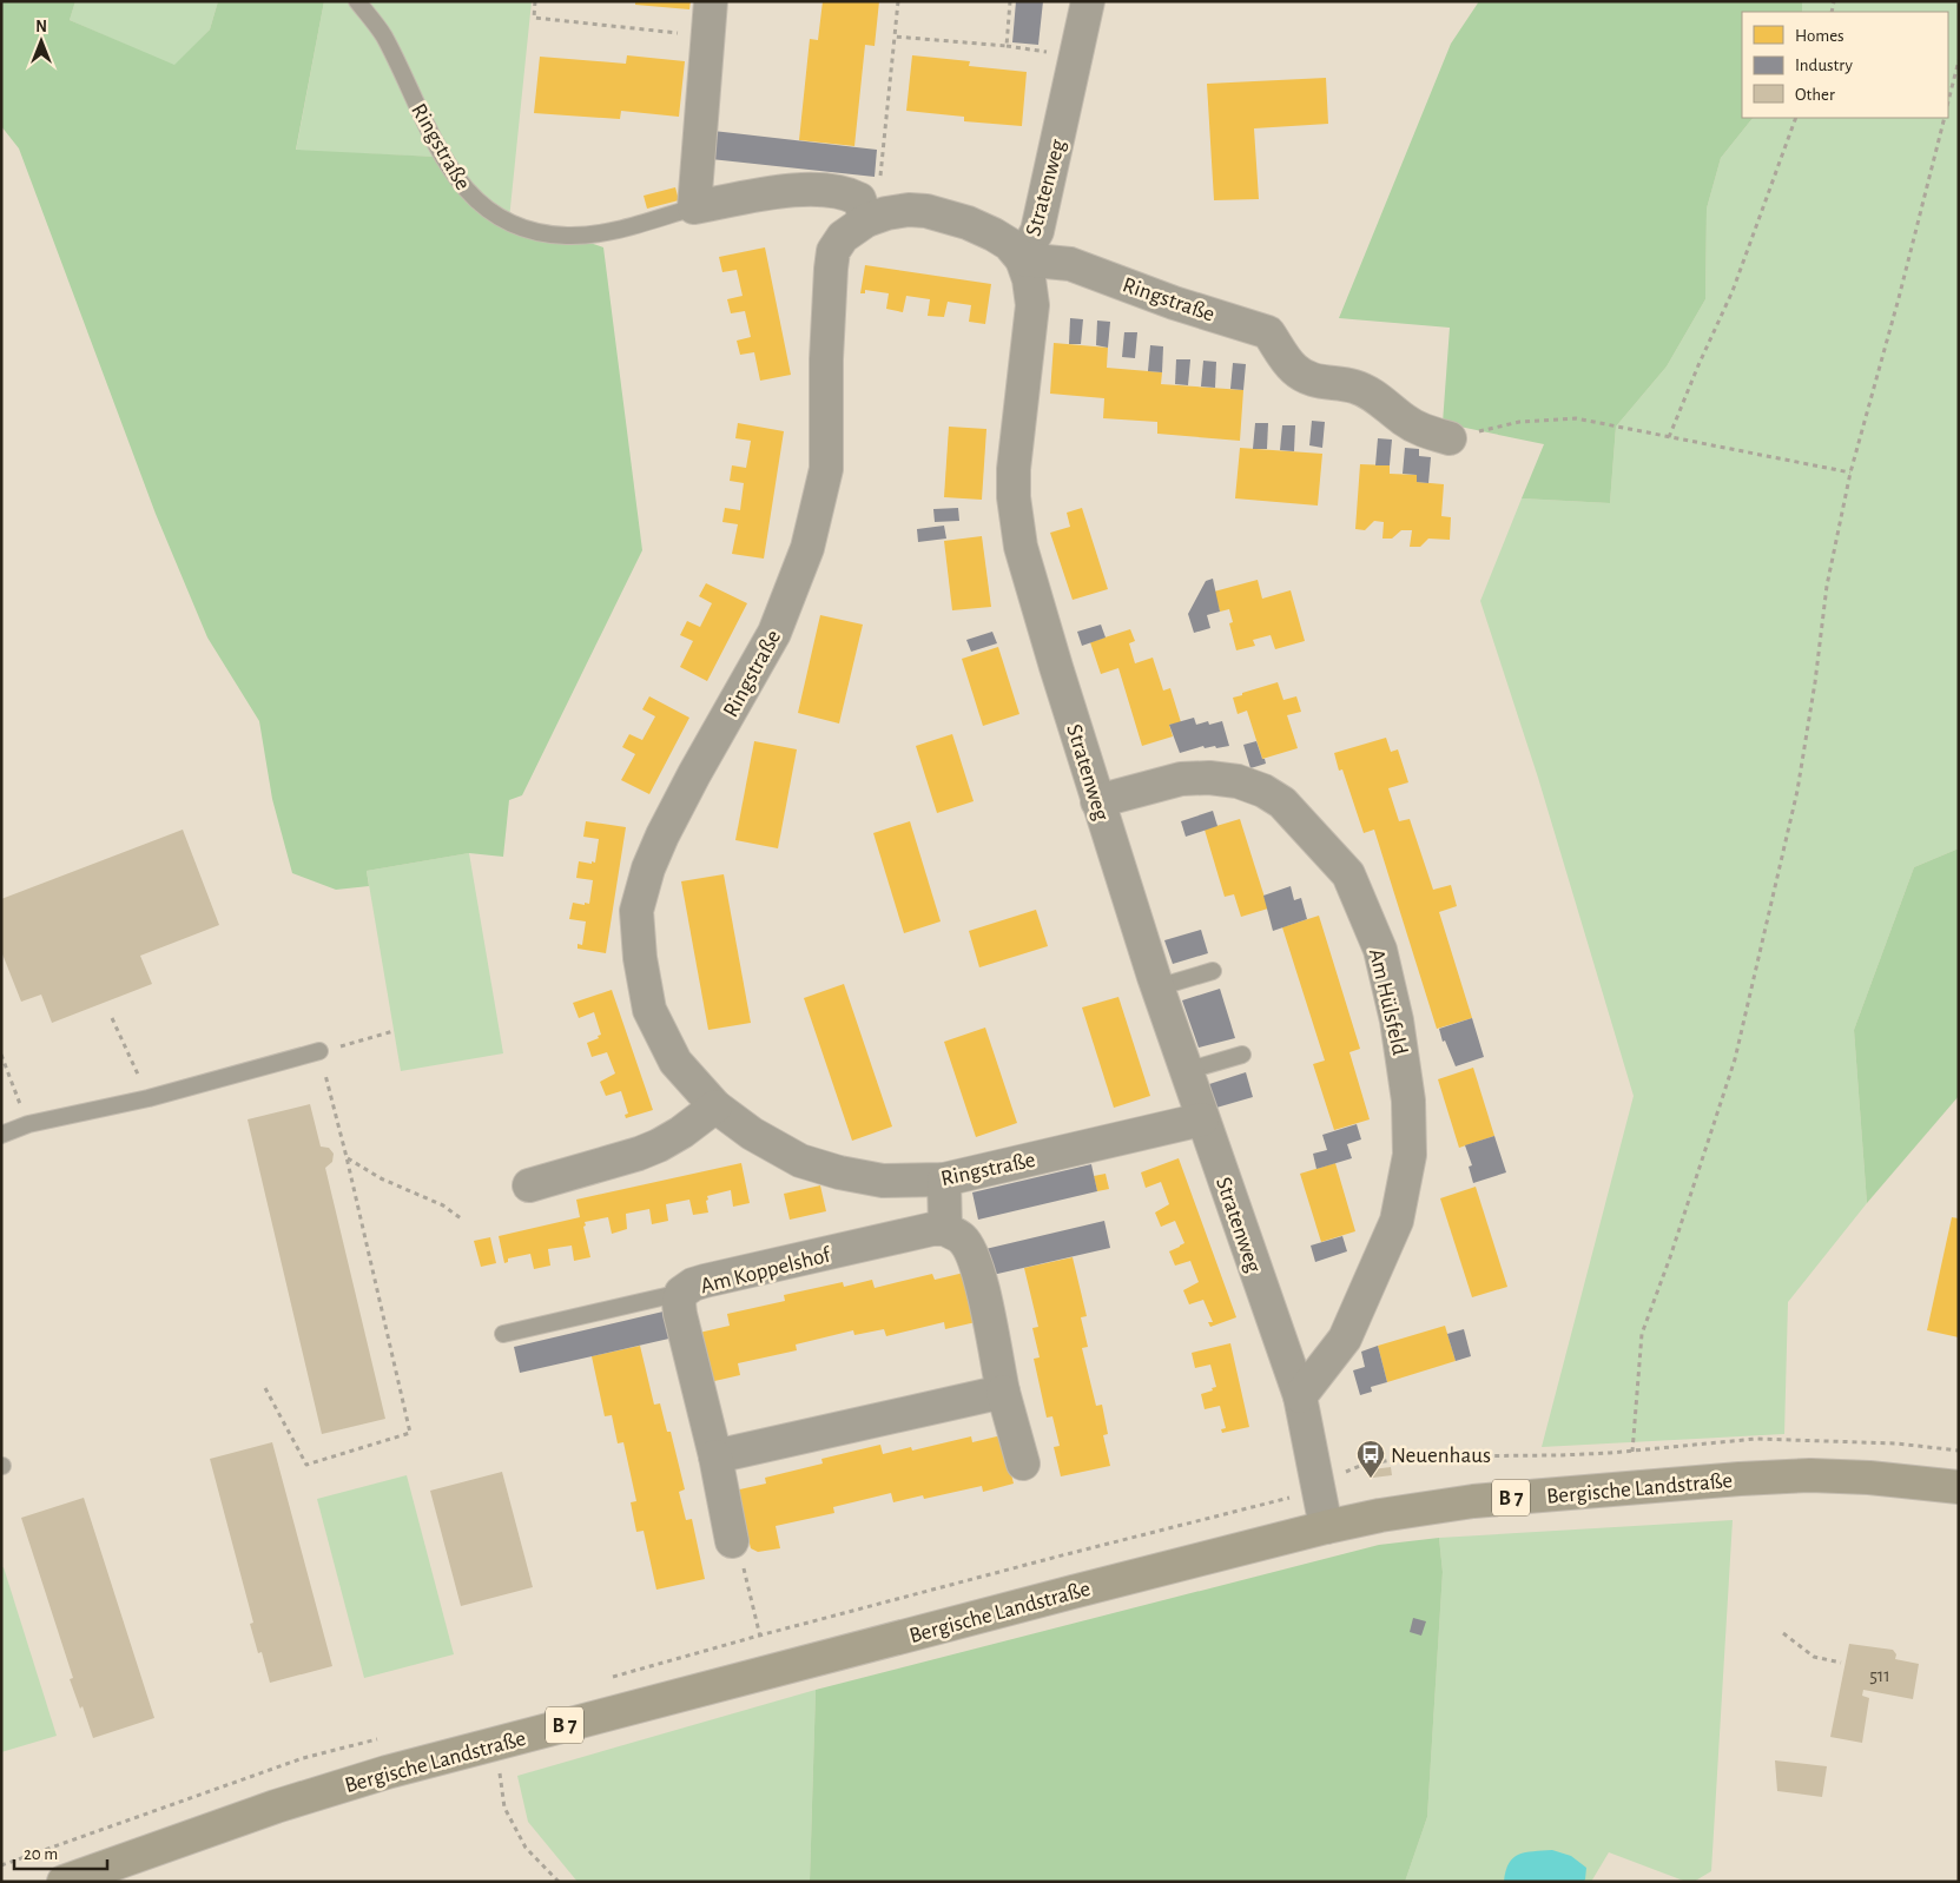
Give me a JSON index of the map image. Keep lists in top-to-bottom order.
{
  "streets": {
    "main road": ["Bergische Landstraße", "B 7"],
    "street": [
      "Ringstraße",
      "Stratenweg",
      "Am Hülsfeld",
      "Am Koppelshof"
    ]
  },
  "crossings": [
    ["Ringstraße", "Stratenweg"],
    ["Stratenweg", "Am Hülsfeld"],
    ["Stratenweg", "Bergische Landstraße"]
  ],
  "places": {
    "bus stop": ["Neuenhaus"]
  },
  "house_numbers": ["511"],
  "legend": ["Homes", "Industry", "Other"],
  "scale_bar": "20 m",
  "north": "top"
}
